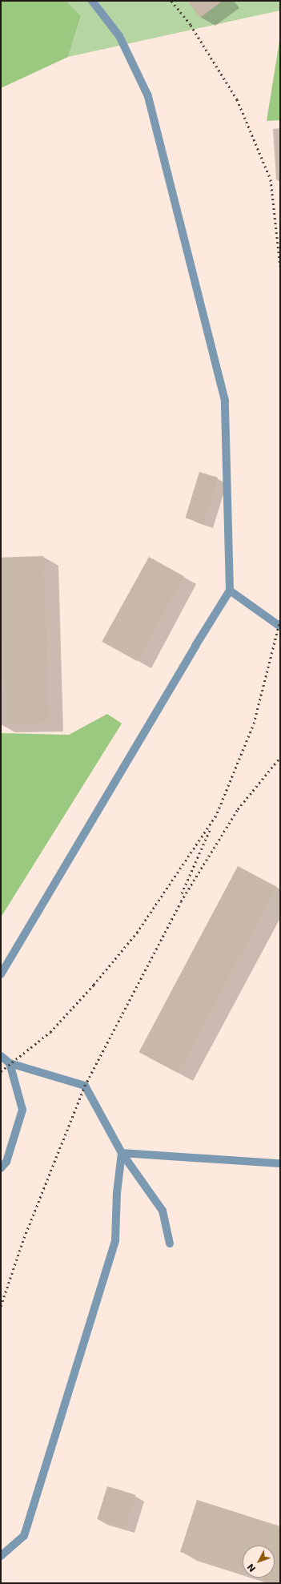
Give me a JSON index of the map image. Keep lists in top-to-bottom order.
{
  "north": "bottom left"
}
